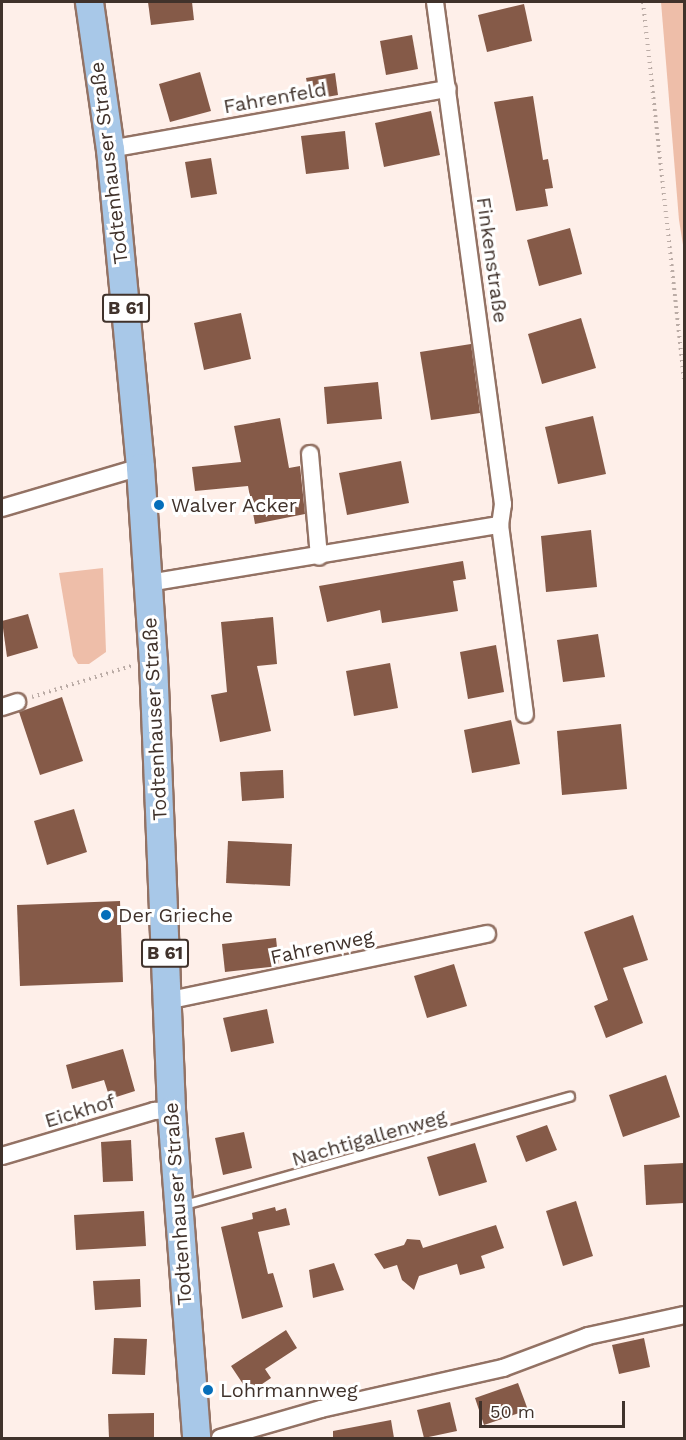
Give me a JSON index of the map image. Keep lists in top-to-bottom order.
{
  "streets": {
    "main road": ["Todtenhauser Straße", "B 61"],
    "street": [
      "Fahrenfeld",
      "Finkenstraße",
      "Fahrenweg",
      "Eickhof"
    ],
    "lane": ["Nachtigallenweg"]
  },
  "crossings": [
    ["Fahrenfeld", "Todtenhauser Straße"],
    ["Fahrenfeld", "Finkenstraße"],
    ["Todtenhauser Straße", "Fahrenweg"],
    ["Todtenhauser Straße", "Eickhof"],
    ["Todtenhauser Straße", "Nachtigallenweg"]
  ],
  "places": ["Walver Acker", "Der Grieche", "Lohrmannweg"],
  "scale_bar": "50 m"
}
